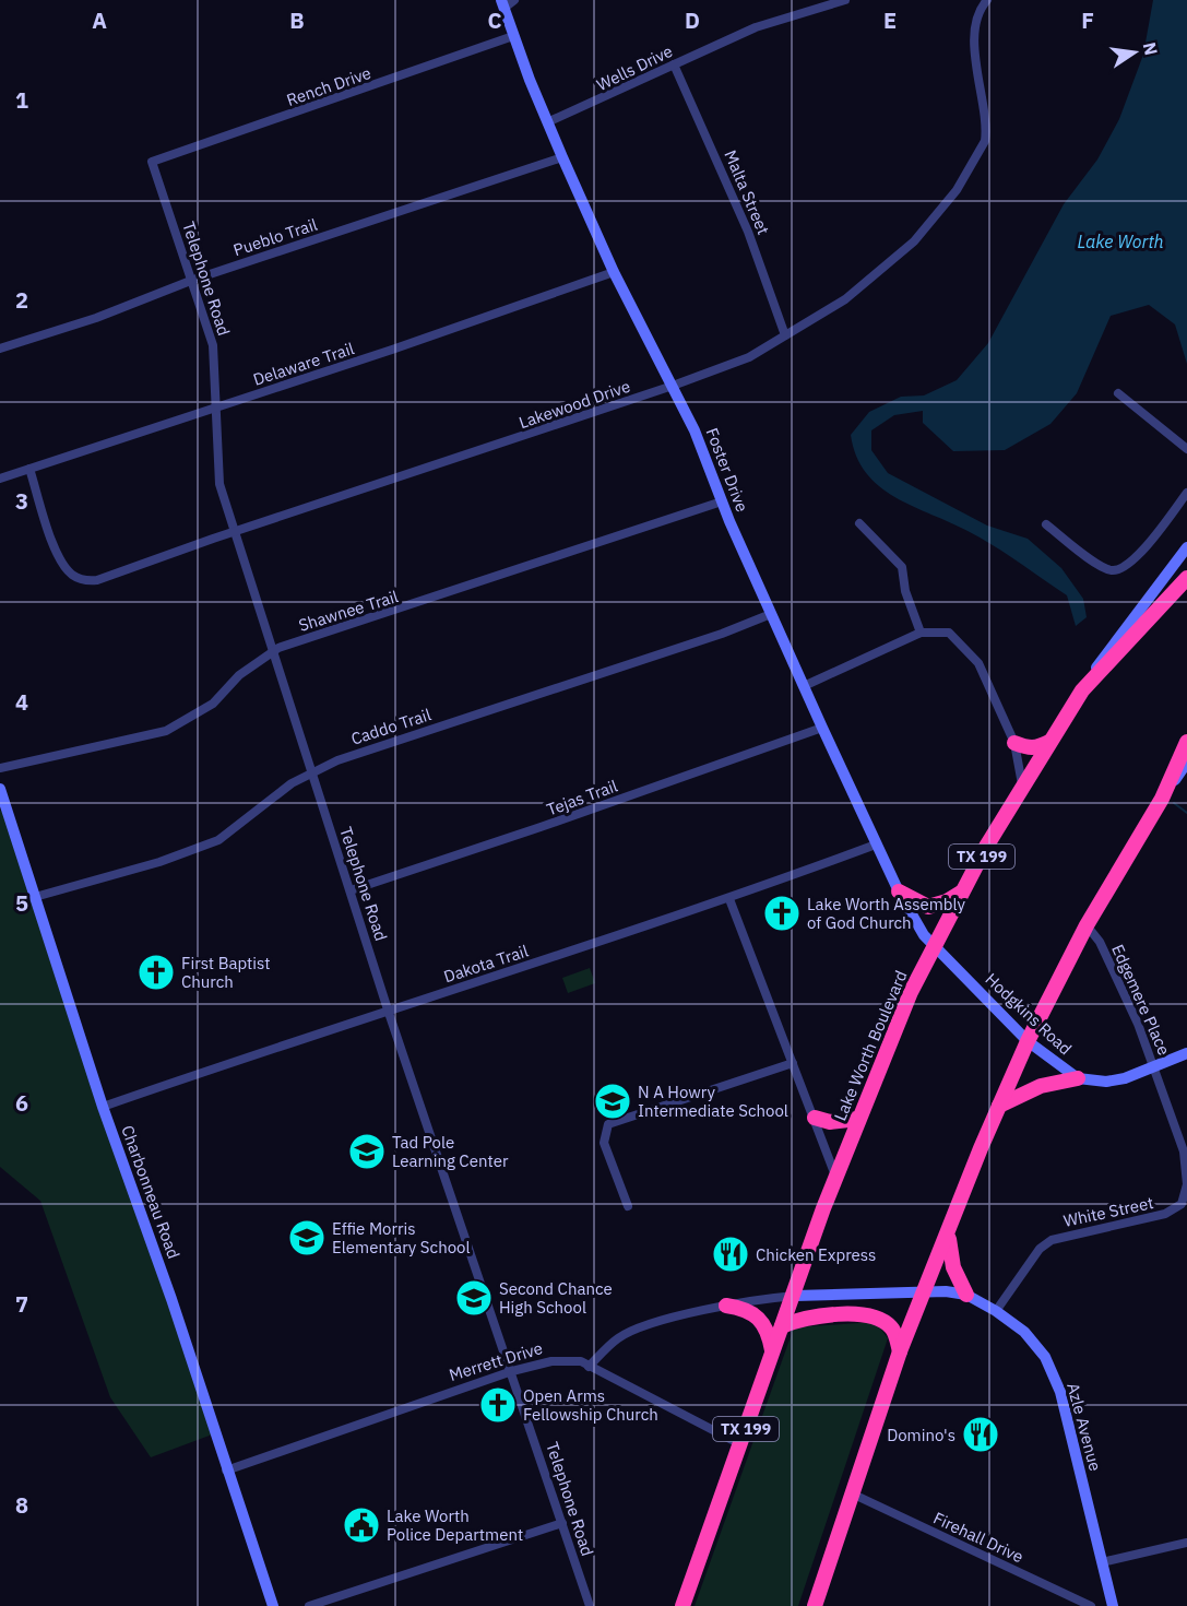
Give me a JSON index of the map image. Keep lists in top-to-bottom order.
{
  "streets": {
    "highway": ["TX 199", "Lake Worth Boulevard"],
    "street": [
      "Wells Drive",
      "Rench Drive",
      "Malta Street",
      "Pueblo Trail",
      "Telephone Road",
      "Delaware Trail",
      "Lakewood Drive",
      "Foster Drive",
      "Shawnee Trail",
      "Caddo Trail",
      "Tejas Trail",
      "Dakota Trail",
      "Edgemere Place",
      "Hodgkins Road",
      "Charbonneau Road",
      "White Street",
      "Merrett Drive",
      "Azle Avenue",
      "Firehall Drive"
    ]
  },
  "crossings": [
    ["Wells Drive", "Malta Street"],
    ["Wells Drive", "Foster Drive"],
    ["Rench Drive", "Telephone Road"],
    ["Rench Drive", "Foster Drive"],
    ["Malta Street", "Lakewood Drive"],
    ["Pueblo Trail", "Telephone Road"],
    ["Pueblo Trail", "Foster Drive"],
    ["Telephone Road", "Delaware Trail"],
    ["Telephone Road", "Lakewood Drive"],
    ["Telephone Road", "Shawnee Trail"],
    ["Telephone Road", "Caddo Trail"],
    ["Telephone Road", "Tejas Trail"],
    ["Telephone Road", "Dakota Trail"],
    ["Telephone Road", "Merrett Drive"],
    ["Delaware Trail", "Lakewood Drive"],
    ["Delaware Trail", "Foster Drive"],
    ["Lakewood Drive", "Foster Drive"],
    ["Foster Drive", "Shawnee Trail"],
    ["Foster Drive", "Caddo Trail"],
    ["Foster Drive", "Tejas Trail"],
    ["Foster Drive", "Dakota Trail"],
    ["Foster Drive", "Hodgkins Road"],
    ["Foster Drive", "Lake Worth Boulevard"],
    ["Caddo Trail", "Charbonneau Road"],
    ["TX 199", "Lake Worth Boulevard"],
    ["Dakota Trail", "Charbonneau Road"],
    ["Edgemere Place", "White Street"],
    ["Hodgkins Road", "Lake Worth Boulevard"],
    ["Charbonneau Road", "Merrett Drive"],
    ["White Street", "Azle Avenue"]
  ],
  "water": ["Lake Worth"],
  "places": {
    "church": ["Lake Worth Assembly of God Church", "First Baptist Church", "Open Arms Fellowship Church"],
    "school or university": [
      "N A Howry Intermediate School",
      "Tad Pole Learning Center",
      "Effie Morris Elementary School",
      "Second Chance High School"
    ],
    "restaurant": ["Chicken Express", "Domino's"],
    "public building": ["Lake Worth Police Department"]
  },
  "north": "right",
  "grid": {
    "columns": [
      "A",
      "B",
      "C",
      "D",
      "E",
      "F"
    ],
    "rows": [
      "1",
      "2",
      "3",
      "4",
      "5",
      "6",
      "7",
      "8"
    ]
  }
}
